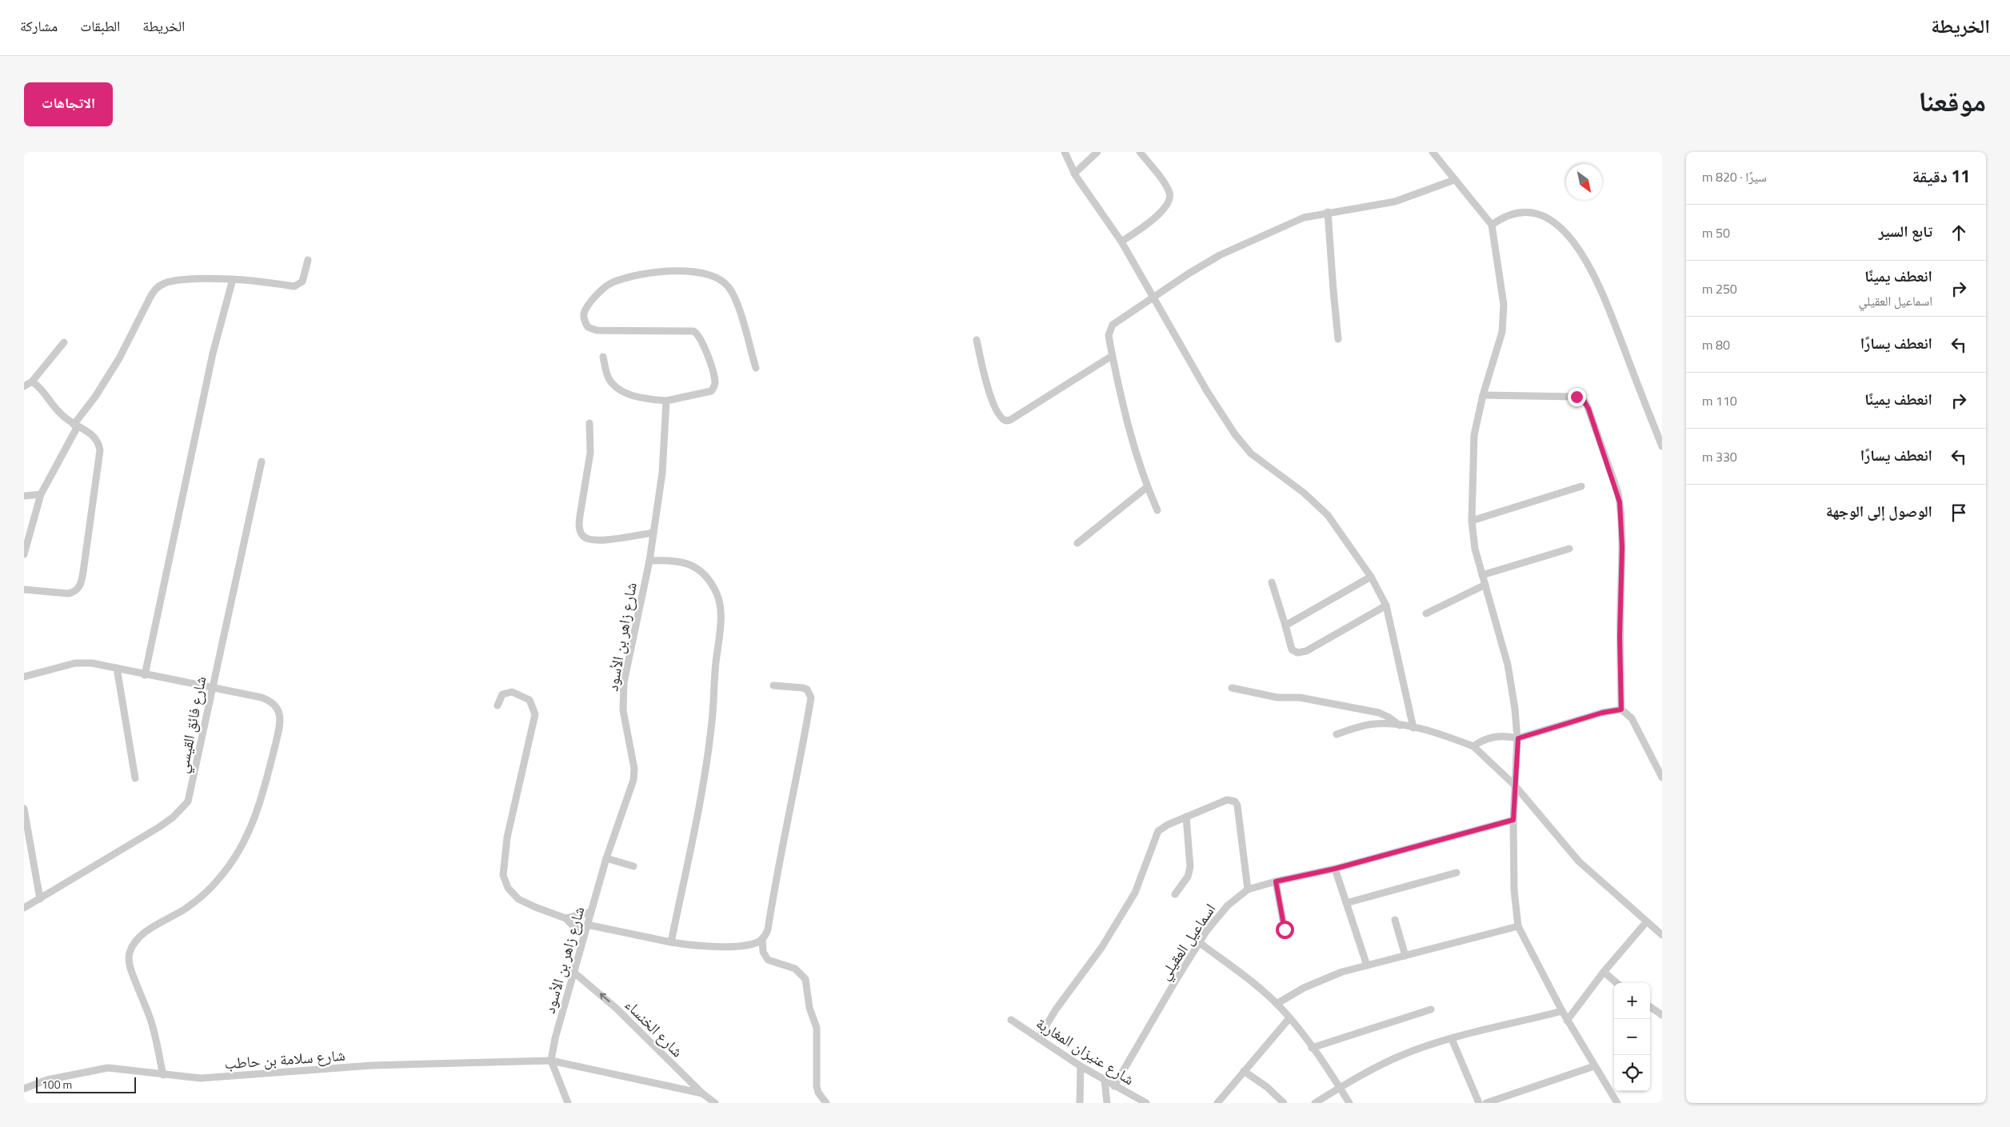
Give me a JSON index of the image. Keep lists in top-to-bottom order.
{
  "streets": {
    "street": [
      "شارع زاهر بن الأسود",
      "شارع فائق القيسي",
      "اسماعيل العقيلي",
      "شارع الخنساء",
      "شارع عنيزان المغاربة",
      "شارع سلامة بن حاطب"
    ]
  },
  "crossings": [
    ["شارع زاهر بن الأسود", "شارع الخنساء"],
    ["شارع زاهر بن الأسود", "شارع سلامة بن حاطب"],
    ["اسماعيل العقيلي", "شارع عنيزان المغاربة"],
    ["شارع الخنساء", "شارع سلامة بن حاطب"]
  ],
  "one_way": ["شارع الخنساء"],
  "scale_bar": "100 m",
  "north": "bottom right",
  "page": {
    "header": "الخريطة",
    "nav": ["الخريطة", "الطبقات", "مشاركة"],
    "title": "موقعنا",
    "buttons": "الاتجاهات",
    "heading": ["11 دقيقة", "سيرًا · 820 m"],
    "list": [
      ["تابع السير", "50 m"],
      ["انعطف يمينًا", "اسماعيل العقيلي", "250 m"],
      ["انعطف يسارًا", "80 m"],
      ["انعطف يمينًا", "110 m"],
      ["انعطف يسارًا", "330 m"],
      "الوصول إلى الوجهة"
    ],
    "map_buttons": ["+", "−"],
    "scale": "100 m"
  }
}
